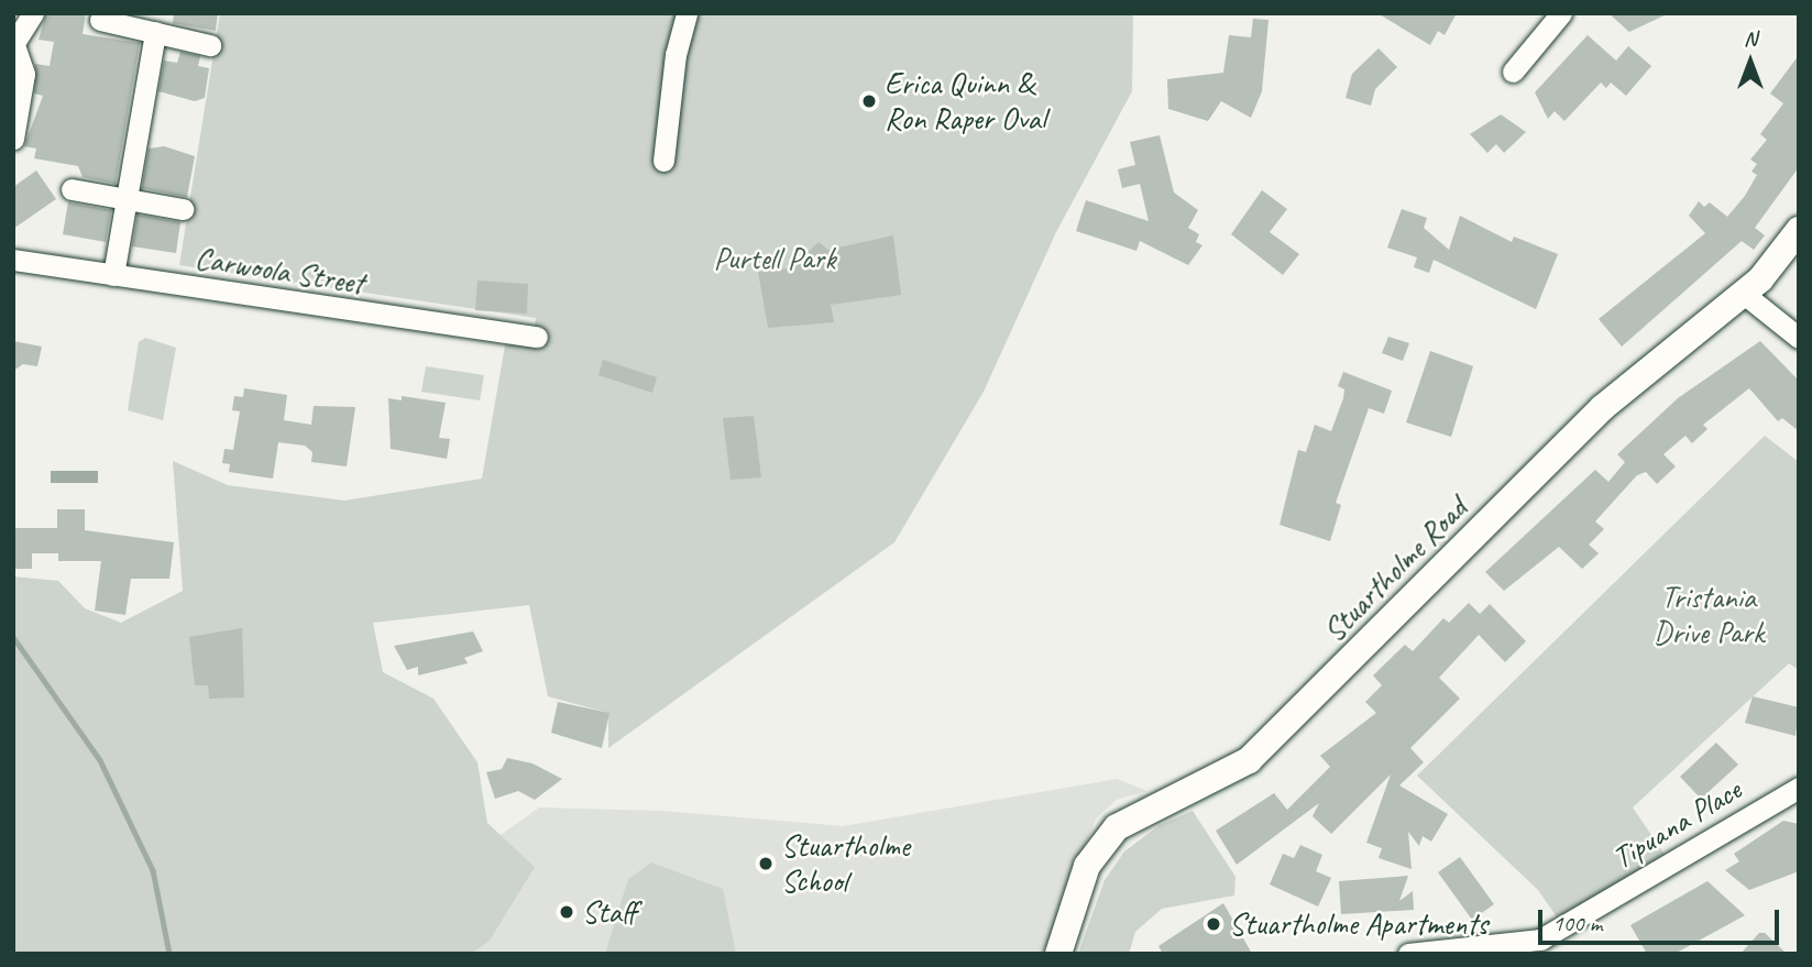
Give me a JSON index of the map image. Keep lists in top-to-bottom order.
{
  "streets": {
    "main road": ["Stuartholme Road"],
    "street": ["Carwoola Street", "Tipuana Place"]
  },
  "parks": ["Purtell Park", "Tristania Drive Park"],
  "places": [
    "Erica Quinn & Ron Raper Oval",
    "Stuartholme School",
    "Staff",
    "Stuartholme Apartments"
  ],
  "scale_bar": "100 m",
  "north": "top"
}
